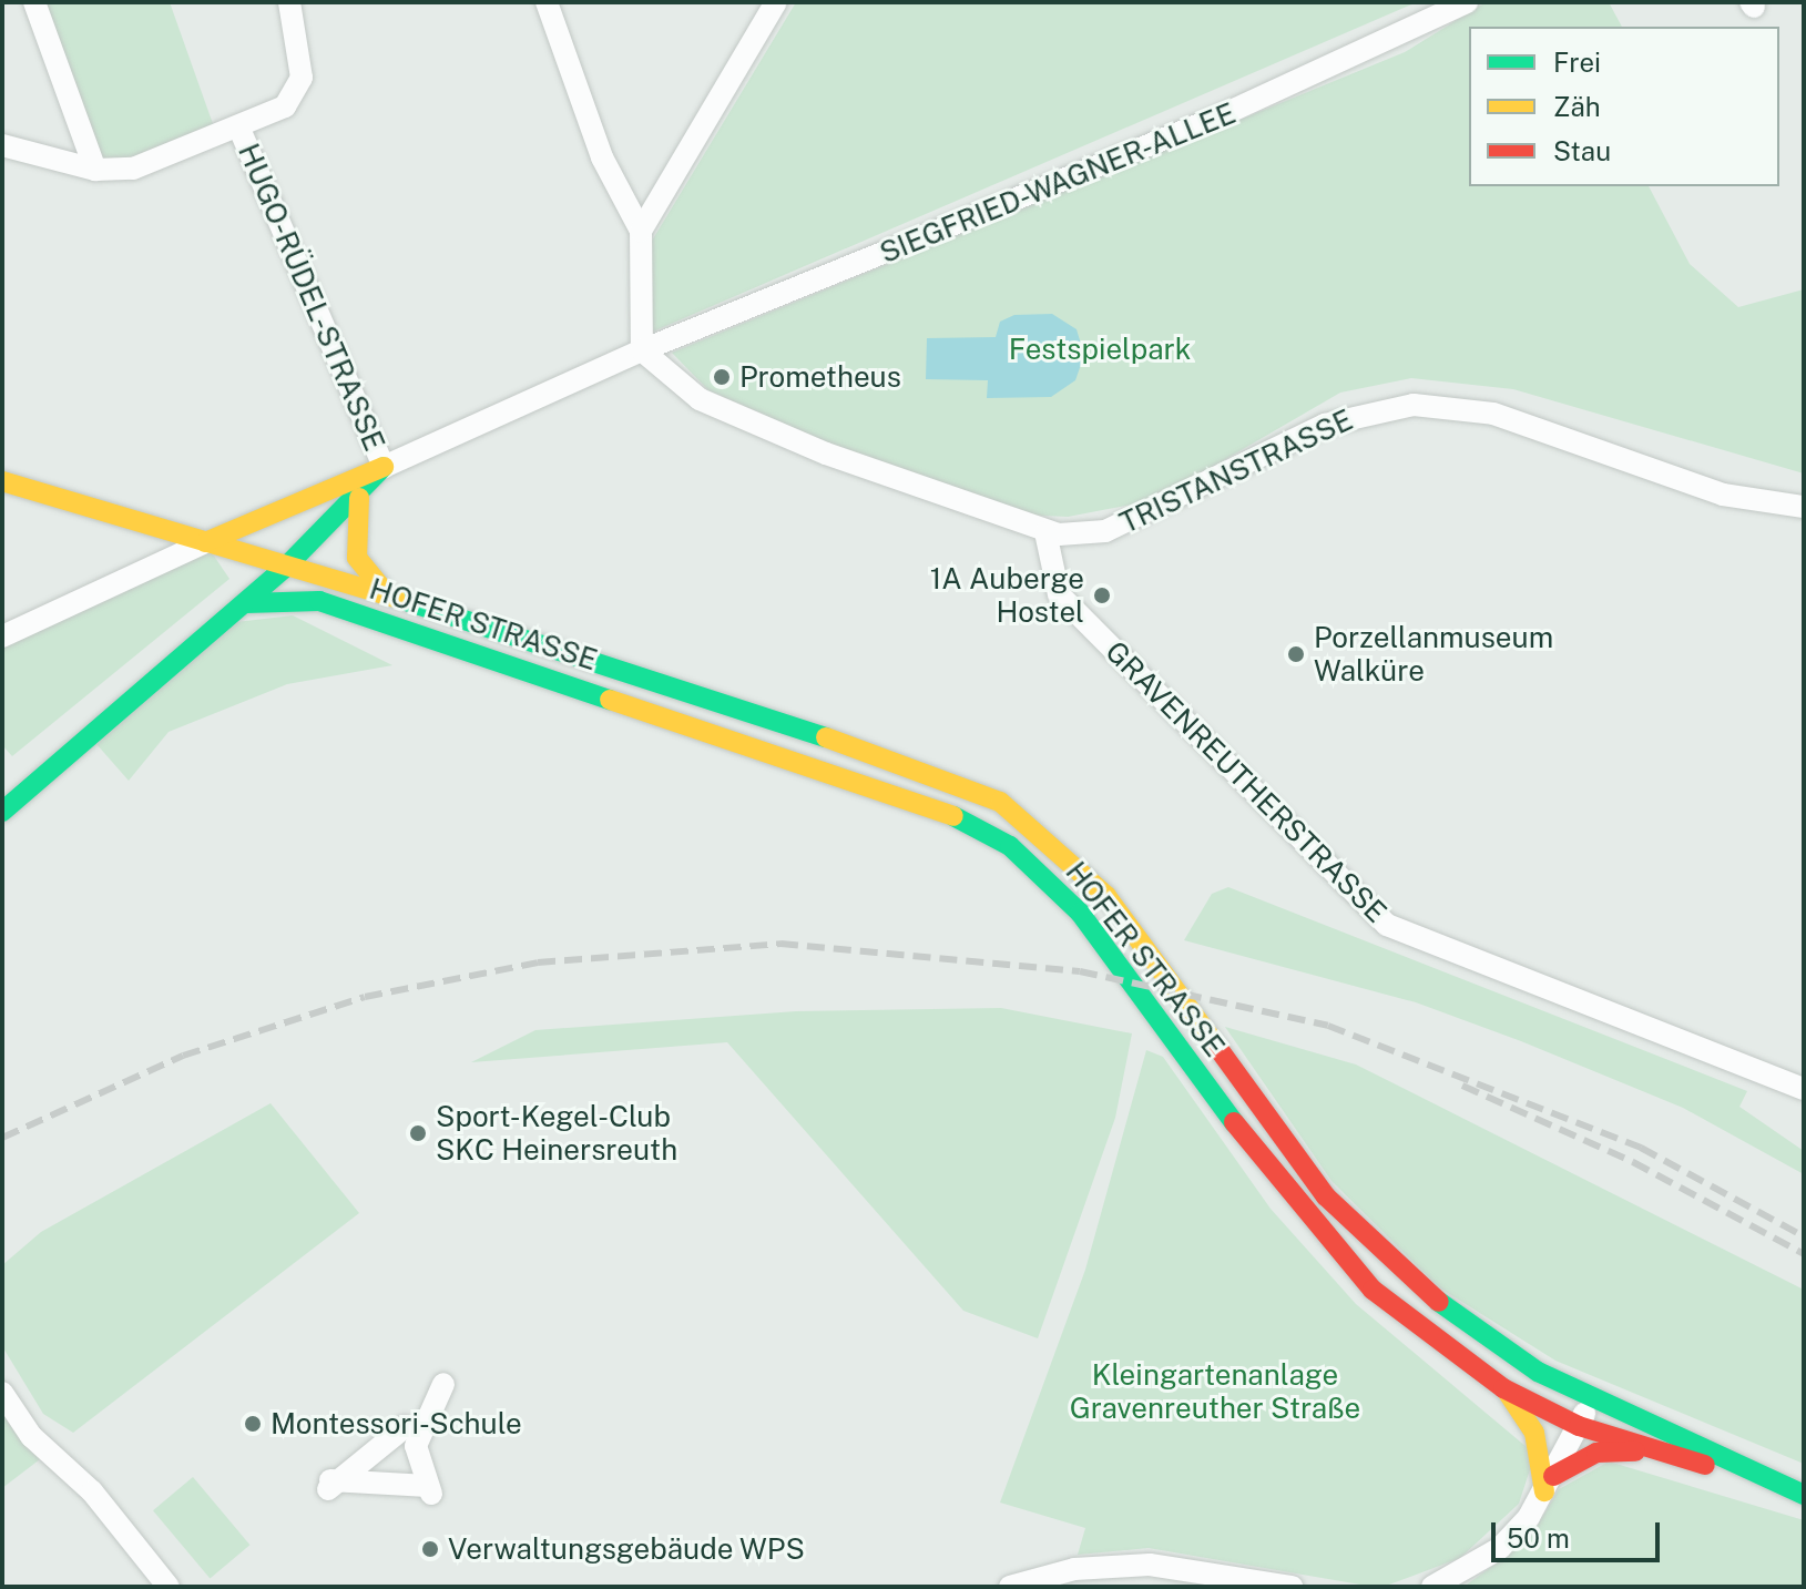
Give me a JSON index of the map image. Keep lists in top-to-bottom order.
{
  "streets": {
    "main road": ["HOFER STRASSE"],
    "street": [
      "SIEGFRIED-WAGNER-ALLEE",
      "HUGO-RÜDEL-STRASSE",
      "TRISTANSTRASSE",
      "GRAVENREUTHERSTRASSE"
    ]
  },
  "crossings": [
    ["SIEGFRIED-WAGNER-ALLEE", "HUGO-RÜDEL-STRASSE"],
    ["SIEGFRIED-WAGNER-ALLEE", "TRISTANSTRASSE"],
    ["TRISTANSTRASSE", "GRAVENREUTHERSTRASSE"]
  ],
  "parks": ["Festspielpark", "Kleingartenanlage Gravenreuther Straße"],
  "places": [
    "Prometheus",
    "1A Auberge Hostel",
    "Porzellanmuseum Walküre",
    "Sport-Kegel-Club SKC Heinersreuth",
    "Montessori-Schule",
    "Verwaltungsgebäude WPS"
  ],
  "legend": ["Frei", "Zäh", "Stau"],
  "scale_bar": "50 m"
}
